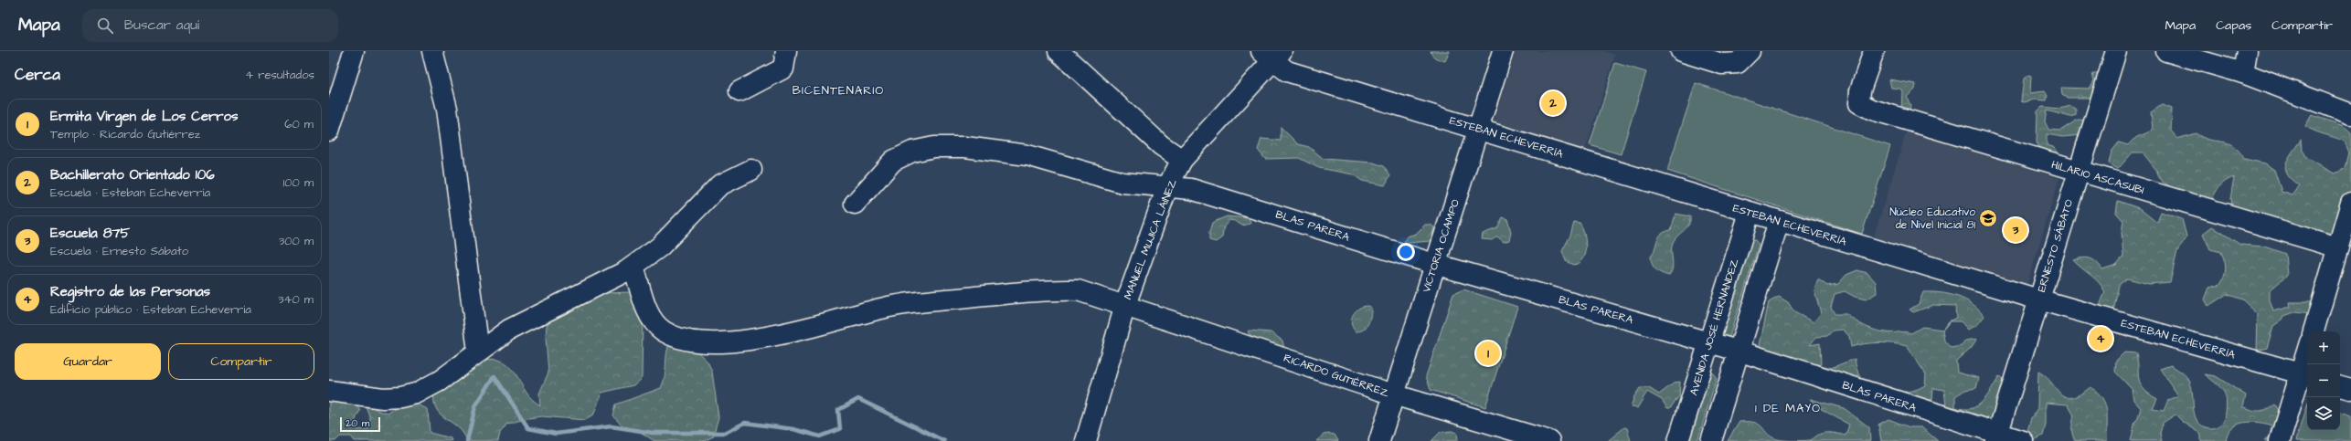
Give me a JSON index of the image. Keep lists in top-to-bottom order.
{
  "streets": {
    "street": [
      "ESTEBAN ECHEVERRÍA",
      "HILARIO ASCASUBI",
      "BLAS PARERA",
      "MANUEL MUJICA LÁINEZ",
      "VICTORIA OCAMPO",
      "ERNESTO SÁBATO",
      "AVENIDA JOSÉ HERNANDEZ",
      "RICARDO GUTIÉRREZ"
    ]
  },
  "crossings": [
    ["ESTEBAN ECHEVERRÍA", "MANUEL MUJICA LÁINEZ"],
    ["ESTEBAN ECHEVERRÍA", "VICTORIA OCAMPO"],
    ["ESTEBAN ECHEVERRÍA", "ERNESTO SÁBATO"],
    ["ESTEBAN ECHEVERRÍA", "AVENIDA JOSÉ HERNANDEZ"],
    ["HILARIO ASCASUBI", "ERNESTO SÁBATO"],
    ["BLAS PARERA", "MANUEL MUJICA LÁINEZ"],
    ["BLAS PARERA", "VICTORIA OCAMPO"],
    ["BLAS PARERA", "ERNESTO SÁBATO"],
    ["BLAS PARERA", "AVENIDA JOSÉ HERNANDEZ"],
    ["MANUEL MUJICA LÁINEZ", "RICARDO GUTIÉRREZ"],
    ["VICTORIA OCAMPO", "RICARDO GUTIÉRREZ"]
  ],
  "districts": ["BICENTENARIO", "1 DE MAYO"],
  "places": {
    "school or university": ["Núcleo Educativo de Nivel Inicial 81"]
  },
  "scale_bar": "20 m",
  "page": {
    "header": "Mapa",
    "search": "Buscar aquí",
    "nav": ["Mapa", "Capas", "Compartir"],
    "heading": ["Cerca", "4 resultados"],
    "pins": [
      "2",
      "3",
      "4",
      "1"
    ],
    "list": [
      {
        "mark": "1",
        "name": "Ermita Virgen de Los Cerros",
        "note": "Templo · Ricardo Gutiérrez",
        "value": "60 m"
      },
      {
        "mark": "2",
        "name": "Bachillerato Orientado 106",
        "note": "Escuela · Esteban Echeverría",
        "value": "100 m"
      },
      {
        "mark": "3",
        "name": "Escuela 875",
        "note": "Escuela · Ernesto Sábato",
        "value": "300 m"
      },
      {
        "mark": "4",
        "name": "Registro de las Personas",
        "note": "Edificio público · Esteban Echeverría",
        "value": "340 m"
      }
    ],
    "map_buttons": ["+", "−"],
    "buttons": ["Guardar", "Compartir"],
    "scale": "20 m"
  }
}
